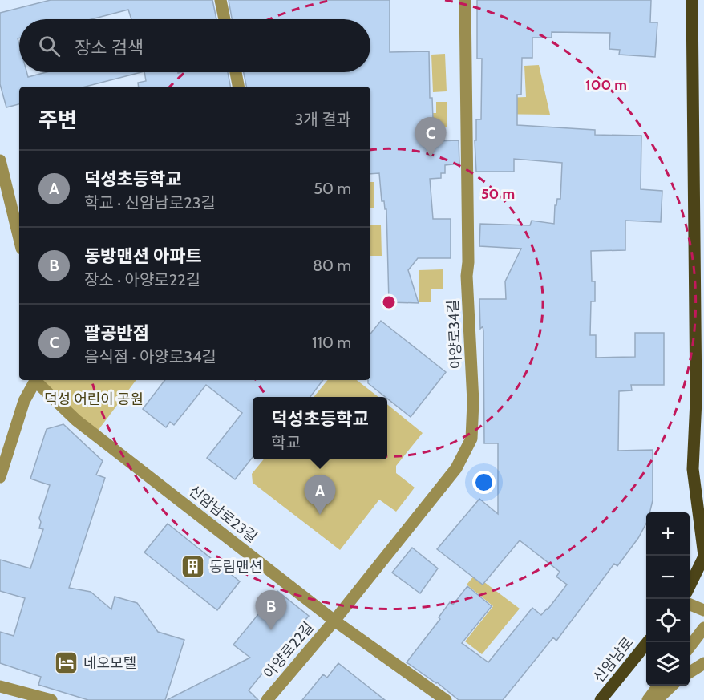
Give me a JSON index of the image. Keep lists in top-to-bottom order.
{
  "streets": {
    "main road": ["신암남로"],
    "street": ["아양로34길", "신암남로23길", "아양로22길"]
  },
  "crossings": [
    ["아양로34길", "신암남로23길"],
    ["아양로34길", "아양로22길"],
    ["신암남로23길", "아양로22길"]
  ],
  "parks": ["덕성 어린이 공원"],
  "places": {
    "building": ["동림맨션"],
    "hotel": ["네오모텔"]
  },
  "page": {
    "search": "장소 검색",
    "heading": ["주변", "3개 결과"],
    "pins": ["C", "A", "B"],
    "list": [
      {
        "mark": "A",
        "name": "덕성초등학교",
        "note": "학교 · 신암남로23길",
        "value": "50 m"
      },
      {
        "mark": "B",
        "name": "동방맨션 아파트",
        "note": "장소 · 아양로22길",
        "value": "80 m"
      },
      {
        "mark": "C",
        "name": "팔공반점",
        "note": "음식점 · 아양로34길",
        "value": "110 m"
      }
    ],
    "popup": ["덕성초등학교", "학교"],
    "map_buttons": ["+", "−"]
  },
  "rings": ["100 m", "50 m"]
}
